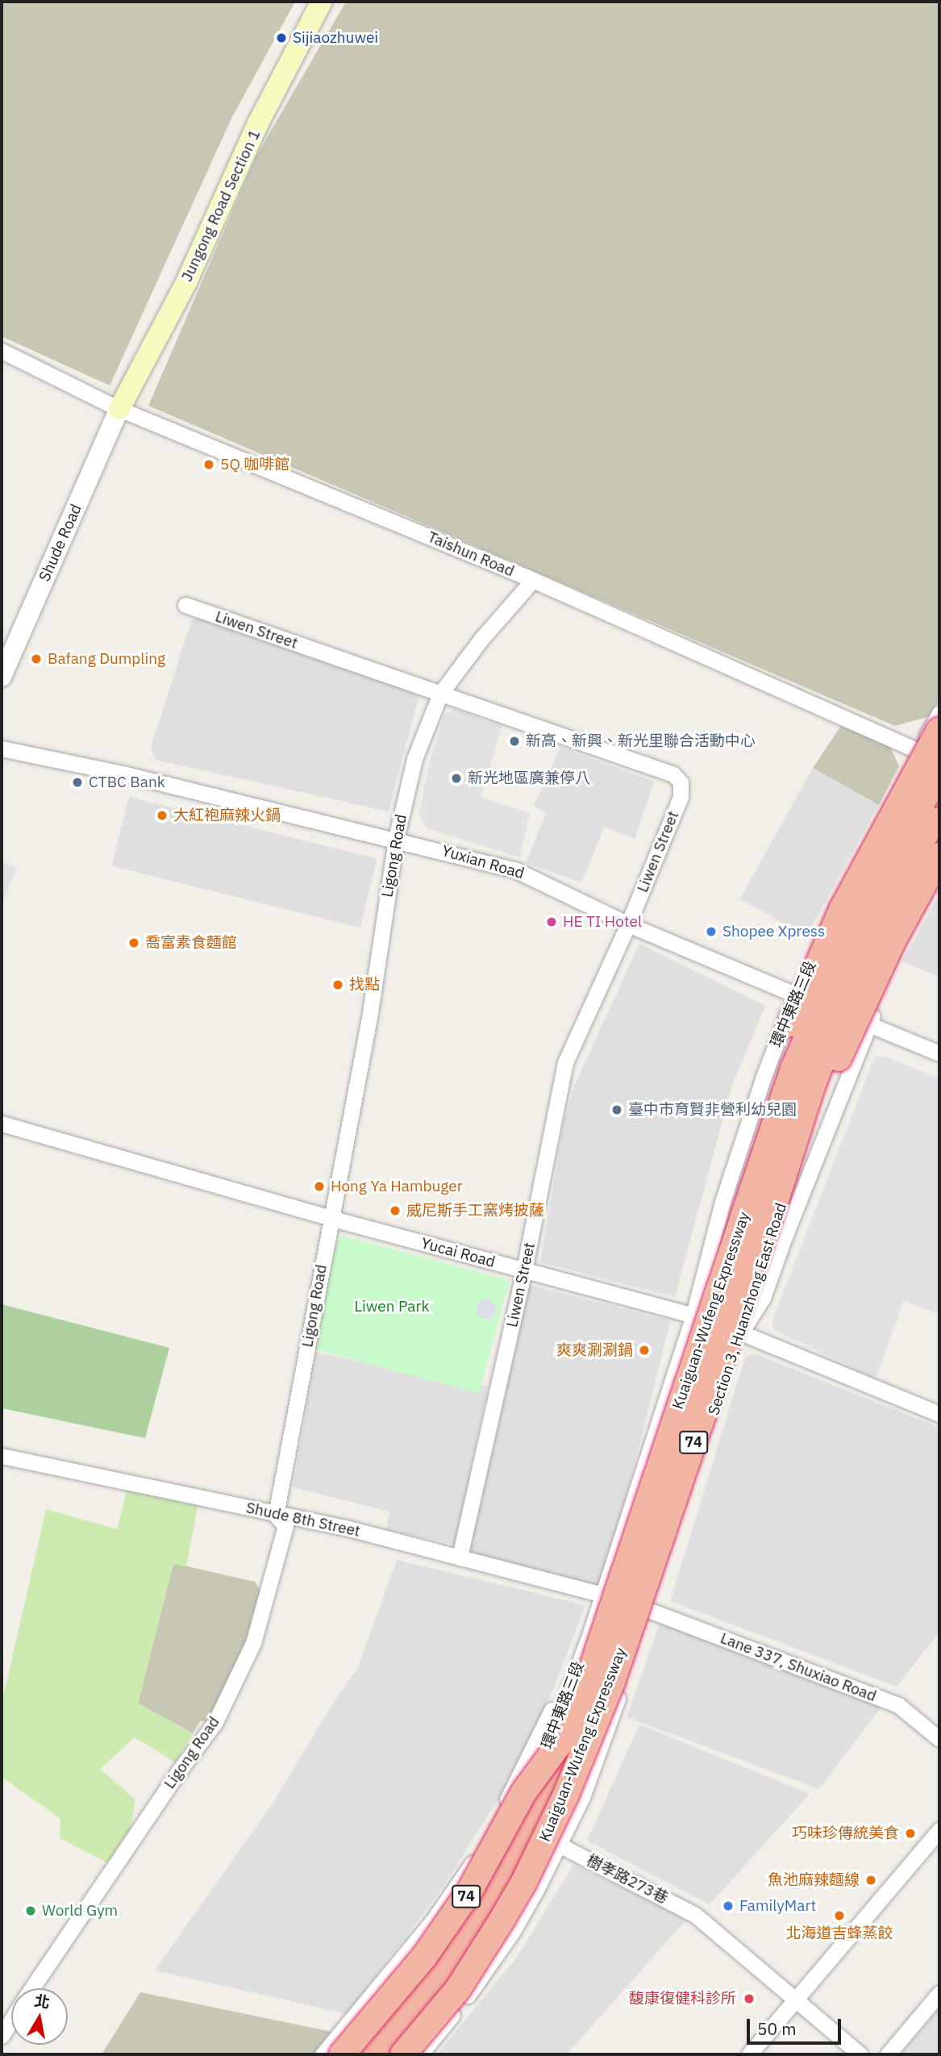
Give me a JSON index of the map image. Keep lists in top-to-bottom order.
{
  "streets": {
    "highway": ["Kuaiguan-Wufeng Expressway", "74"],
    "main road": ["Jungong Road Section 1"],
    "street": [
      "Shude Road",
      "Taishun Road",
      "Liwen Street",
      "Ligong Road",
      "Yuxian Road",
      "環中東路三段",
      "Yucai Road",
      "Section 3, Huanzhong East Road",
      "Shude 8th Street",
      "Lane 337, Shuxiao Road"
    ]
  },
  "crossings": [
    ["Jungong Road Section 1", "Shude Road"],
    ["Jungong Road Section 1", "Taishun Road"],
    ["Shude Road", "Taishun Road"],
    ["Taishun Road", "Ligong Road"],
    ["Taishun Road", "環中東路三段"],
    ["Taishun Road", "Kuaiguan-Wufeng Expressway"],
    ["Liwen Street", "Ligong Road"],
    ["Liwen Street", "Yuxian Road"],
    ["Liwen Street", "Yucai Road"],
    ["Liwen Street", "Shude 8th Street"],
    ["Ligong Road", "Yuxian Road"],
    ["Ligong Road", "Yucai Road"],
    ["Ligong Road", "Shude 8th Street"],
    ["Yuxian Road", "環中東路三段"],
    ["Yuxian Road", "Section 3, Huanzhong East Road"],
    ["環中東路三段", "Yucai Road"],
    ["環中東路三段", "Kuaiguan-Wufeng Expressway"],
    ["環中東路三段", "Shude 8th Street"],
    ["Yucai Road", "Section 3, Huanzhong East Road"],
    ["Section 3, Huanzhong East Road", "Lane 337, Shuxiao Road"],
    ["Kuaiguan-Wufeng Expressway", "74"]
  ],
  "parks": ["Liwen Park"],
  "places": [
    "Sijiaozhuwei",
    "5Q 咖啡館",
    "Bafang Dumpling",
    "新高、新興、新光里聯合活動中心",
    "新光地區廣兼停八",
    "CTBC Bank",
    "大紅袍麻辣火鍋",
    "HE TI Hotel",
    "Shopee Xpress",
    "喬富素食麵館",
    "找點",
    "臺中市育賢非營利幼兒園",
    "Hong Ya Hambuger",
    "威尼斯手工窯烤披薩",
    "爽爽涮涮鍋",
    "巧味珍傳統美食",
    "魚池麻辣麵線",
    "FamilyMart",
    "World Gym",
    "北海道吉蜂蒸餃",
    "馥康復健科診所"
  ],
  "scale_bar": "50 m",
  "north": "top"
}
